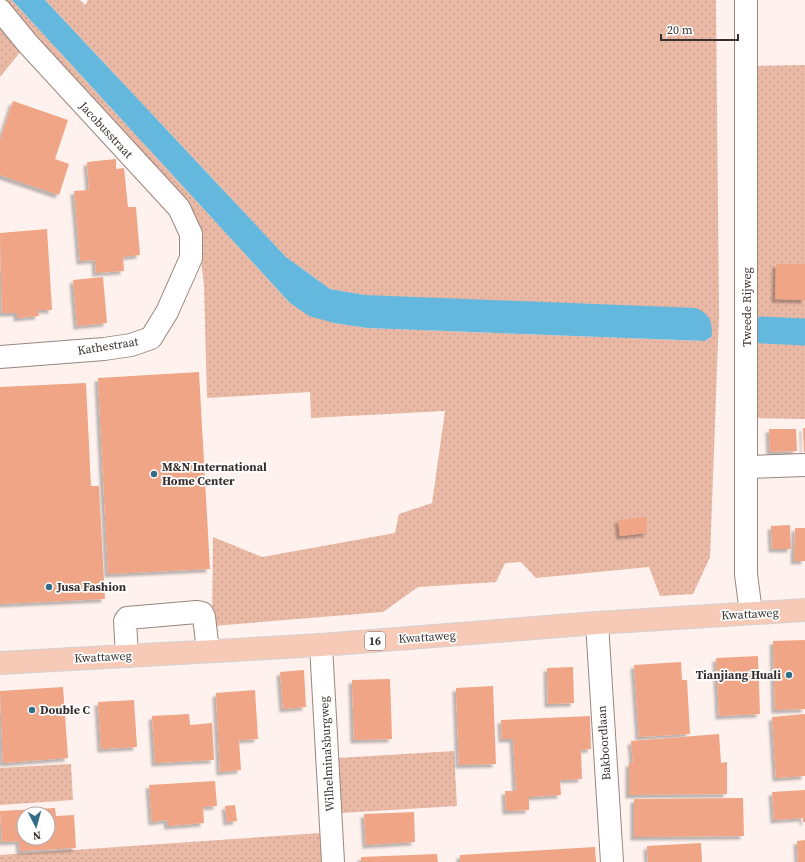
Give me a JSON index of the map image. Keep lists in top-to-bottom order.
{
  "streets": {
    "main road": ["Kwattaweg", "16"],
    "street": [
      "Jacobusstraat",
      "Tweede Rijweg",
      "Kathestraat",
      "Bakboordlaan",
      "Wilhelmina'sburgweg"
    ]
  },
  "crossings": [
    ["Jacobusstraat", "Kathestraat"],
    ["Tweede Rijweg", "Kwattaweg"],
    ["Kwattaweg", "Bakboordlaan"],
    ["Kwattaweg", "Wilhelmina'sburgweg"]
  ],
  "places": [
    "M&N International Home Center",
    "Jusa Fashion",
    "Tianjiang Huali",
    "Double C"
  ],
  "scale_bar": "20 m",
  "north": "bottom"
}
